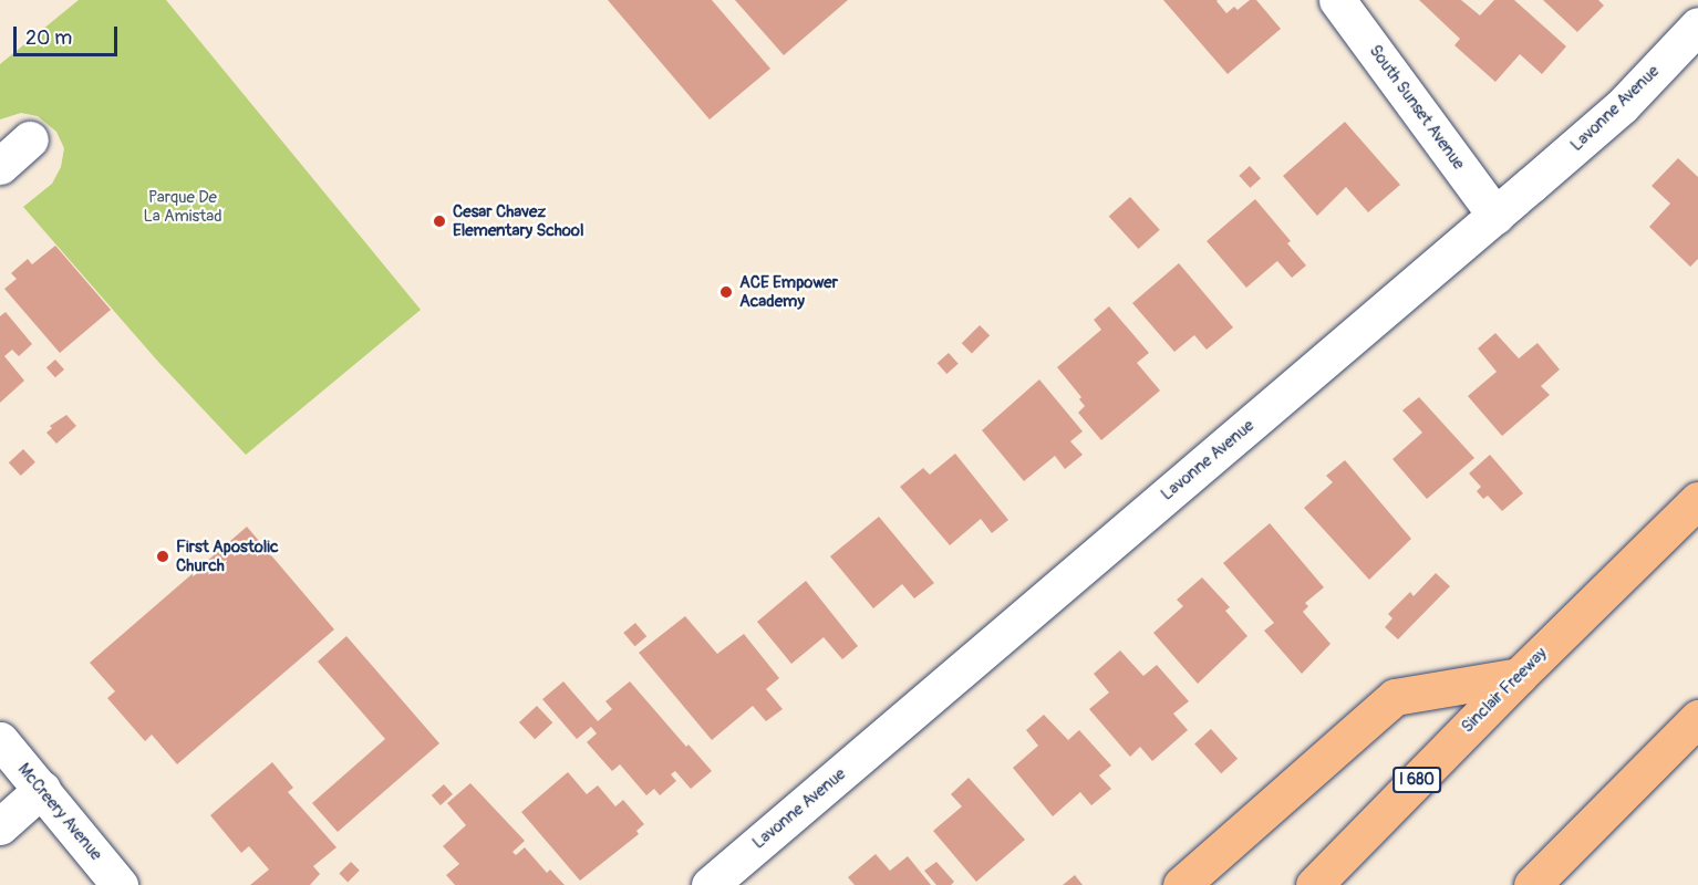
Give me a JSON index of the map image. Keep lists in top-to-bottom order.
{
  "streets": {
    "highway": ["Sinclair Freeway", "I 680"],
    "street": ["South Sunset Avenue", "Lavonne Avenue", "McCreery Avenue"]
  },
  "crossings": [
    ["South Sunset Avenue", "Lavonne Avenue"]
  ],
  "parks": ["Parque De La Amistad"],
  "places": ["Cesar Chavez Elementary School", "ACE Empower Academy", "First Apostolic Church"],
  "scale_bar": "20 m"
}
